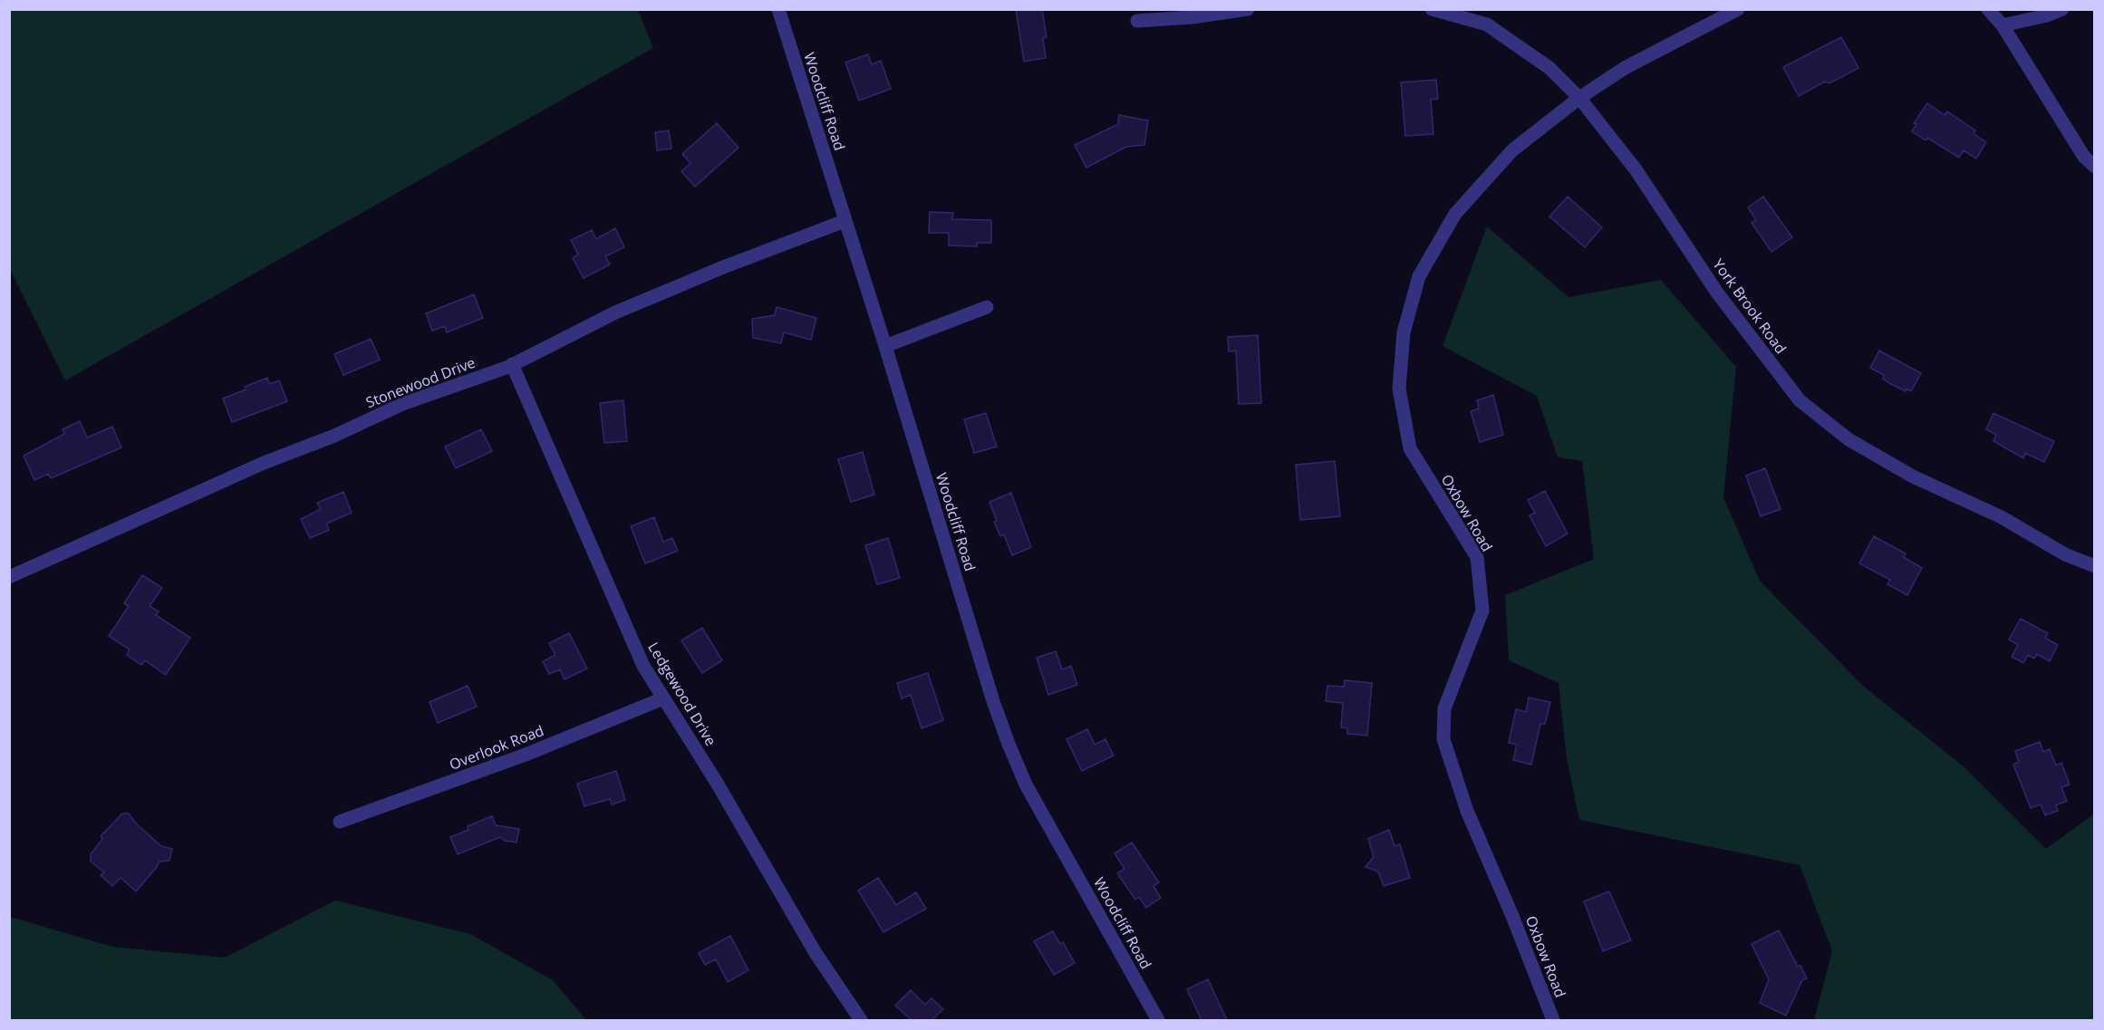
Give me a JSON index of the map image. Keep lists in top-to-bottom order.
{
  "streets": {
    "street": [
      "Woodcliff Road",
      "York Brook Road",
      "Stonewood Drive",
      "Oxbow Road",
      "Ledgewood Drive",
      "Overlook Road"
    ]
  },
  "crossings": [
    ["Woodcliff Road", "Stonewood Drive"],
    ["York Brook Road", "Oxbow Road"],
    ["Stonewood Drive", "Ledgewood Drive"],
    ["Ledgewood Drive", "Overlook Road"]
  ]
}
